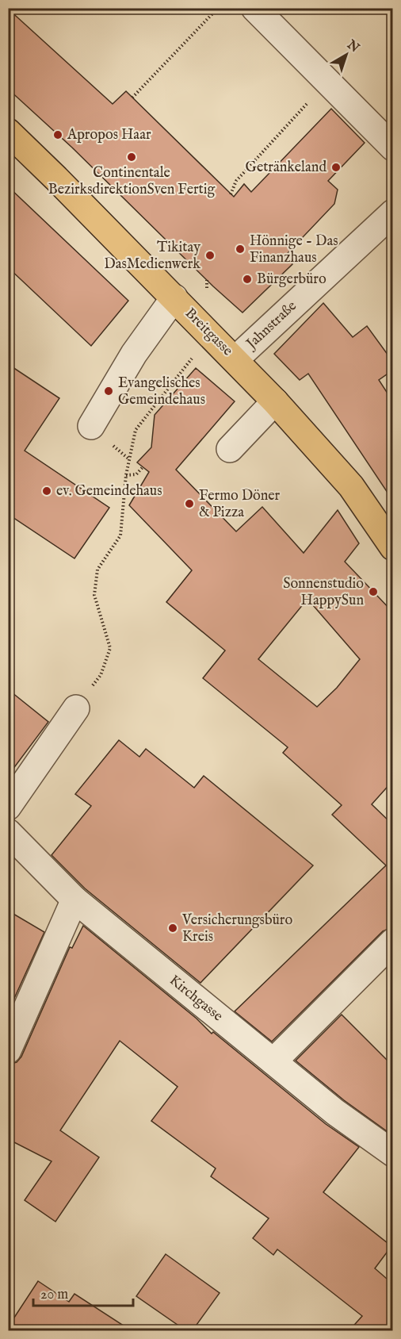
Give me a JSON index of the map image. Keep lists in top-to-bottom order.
{
  "streets": {
    "main road": ["Breitgasse"],
    "street": ["Jahnstraße", "Kirchgasse"]
  },
  "crossings": [
    ["Jahnstraße", "Breitgasse"]
  ],
  "places": [
    "Apropos Haar",
    "Continentale BezirksdirektionSven Fertig",
    "Getränkeland",
    "Hönnige - Das Finanzhaus",
    "Tikitay DasMedienwerk",
    "Bürgerbüro",
    "Evangelisches Gemeindehaus",
    "ev. Gemeindehaus",
    "Fermo Döner & Pizza",
    "Sonnenstudio HappySun",
    "Versicherungsbüro Kreis"
  ],
  "scale_bar": "20 m",
  "north": "top right"
}
